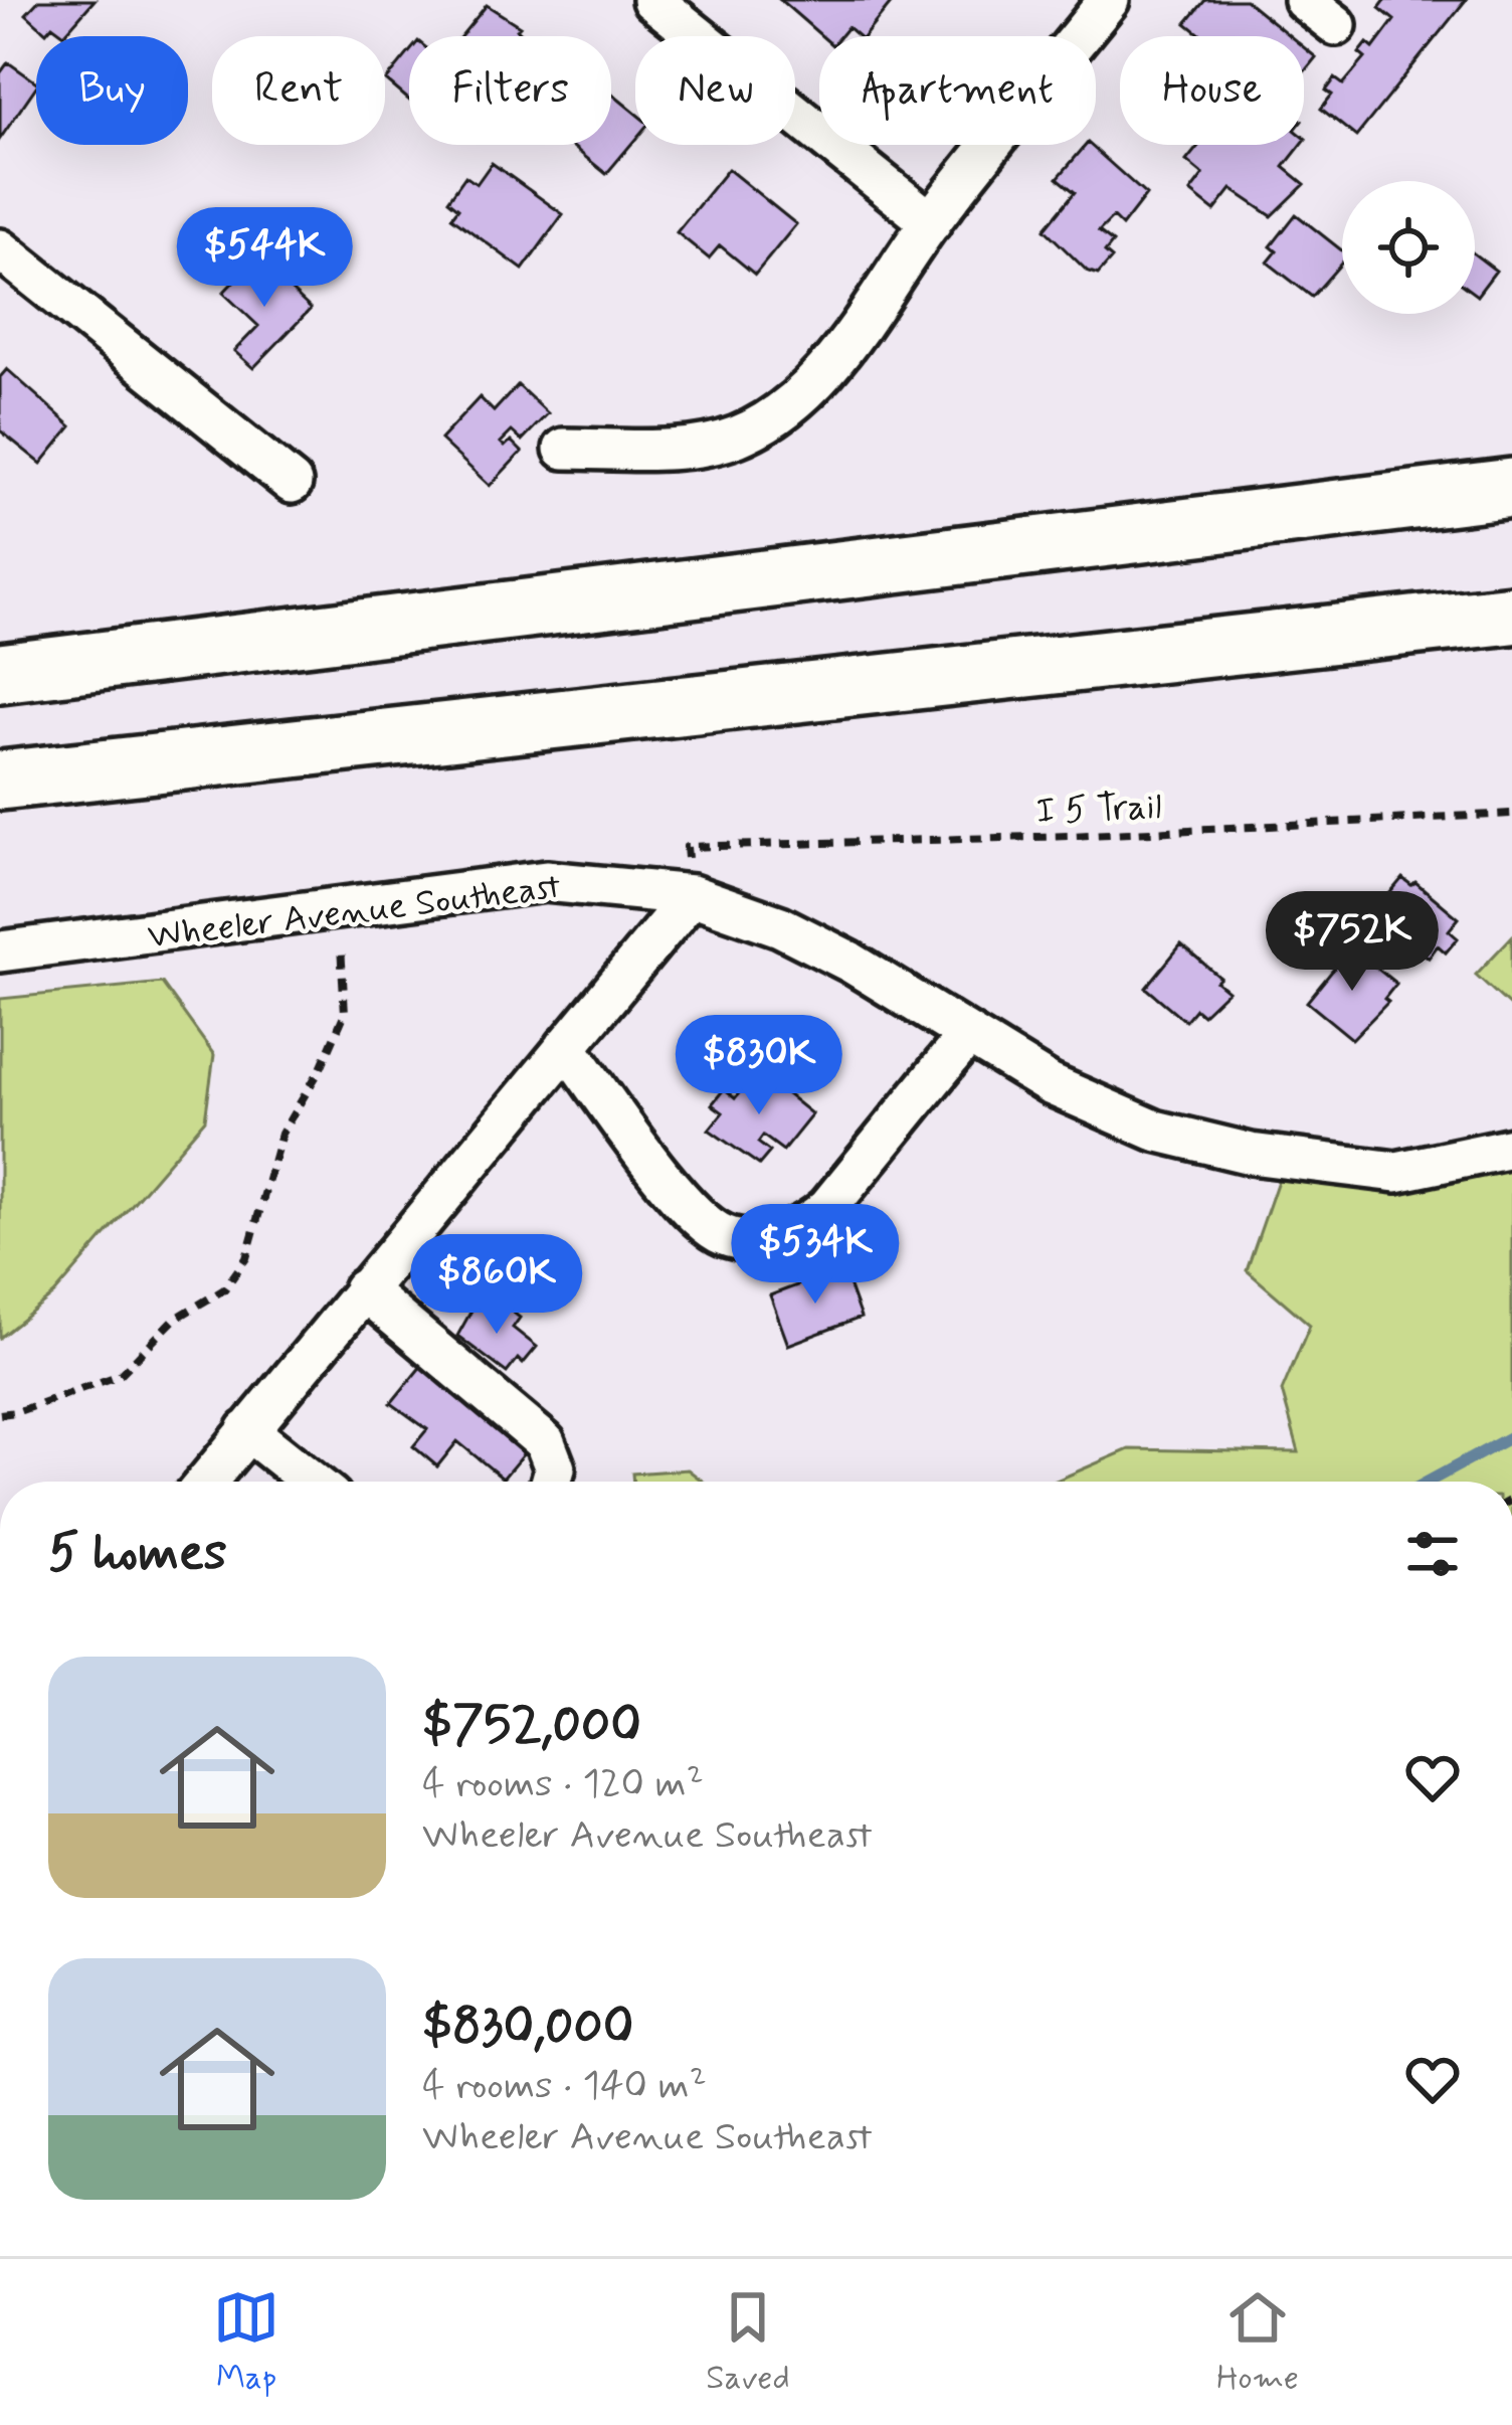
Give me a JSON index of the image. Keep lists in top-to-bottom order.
{
  "streets": {
    "street": ["Wheeler Avenue Southeast"],
    "path": ["I 5 Trail"]
  },
  "page": {
    "chip": [
      "Buy",
      "Rent",
      "Filters",
      "New",
      "Apartment",
      "House"
    ],
    "price": [
      "$544K",
      "$752K",
      "$830K",
      "$534K",
      "$860K"
    ],
    "heading": "5 homes",
    "list": [
      {
        "name": "$752,000",
        "note": "4 rooms · 120 m² · Wheeler Avenue Southeast"
      },
      {
        "name": "$830,000",
        "note": "4 rooms · 140 m² · Wheeler Avenue Southeast"
      }
    ],
    "tabs": ["Map", "Saved", "Home"]
  }
}
